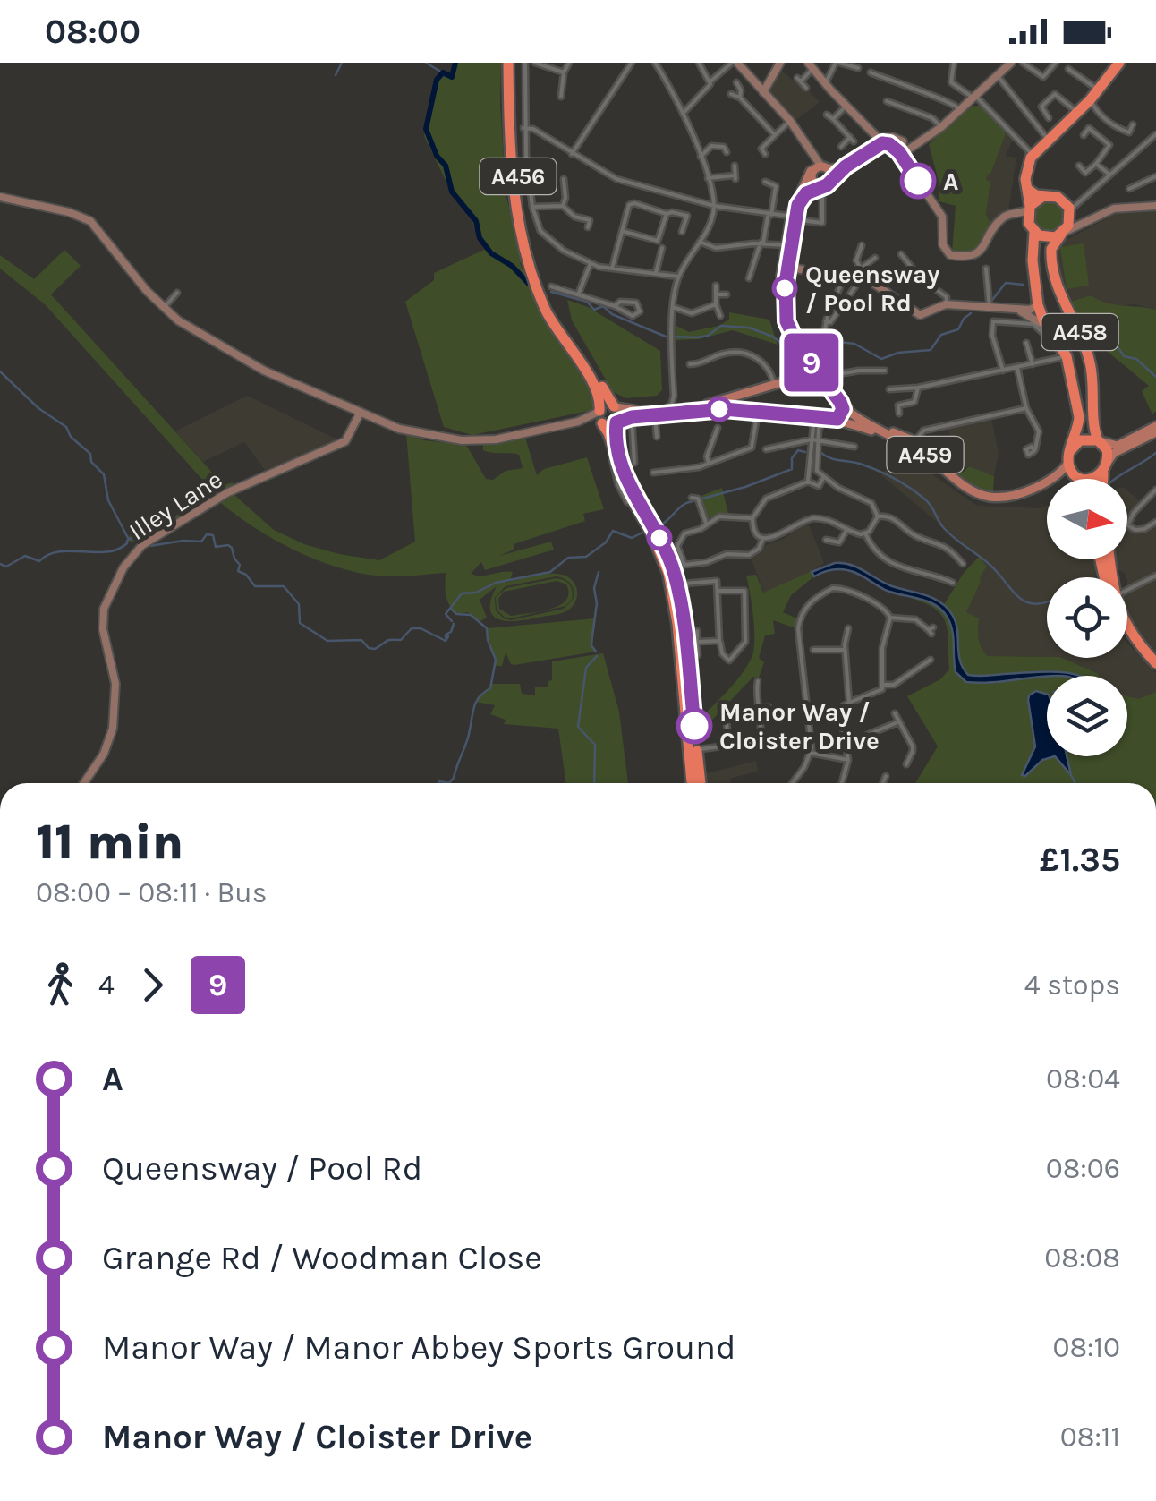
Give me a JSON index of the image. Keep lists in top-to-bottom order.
{
  "streets": {
    "highway": ["A456", "A458"],
    "main road": ["A459"],
    "street": ["Illey Lane"]
  },
  "crossings": [
    ["A456", "A459"]
  ],
  "places": ["A", "Queensway / Pool Rd", "Manor Way / Cloister Drive"],
  "lines": ["bus line 9"],
  "north": "right",
  "page": {
    "status": "08:00",
    "on_map": "9",
    "heading": ["11 min", "08:00 – 08:11 · Bus", "£1.35"],
    "legs": ["4", "9", "4 stops"],
    "list": [
      {
        "name": "A",
        "value": "08:04"
      },
      {
        "name": "Queensway / Pool Rd",
        "value": "08:06"
      },
      {
        "name": "Grange Rd / Woodman Close",
        "value": "08:08"
      },
      {
        "name": "Manor Way / Manor Abbey Sports Ground",
        "value": "08:10"
      },
      {
        "name": "Manor Way / Cloister Drive",
        "value": "08:11"
      }
    ]
  }
}
